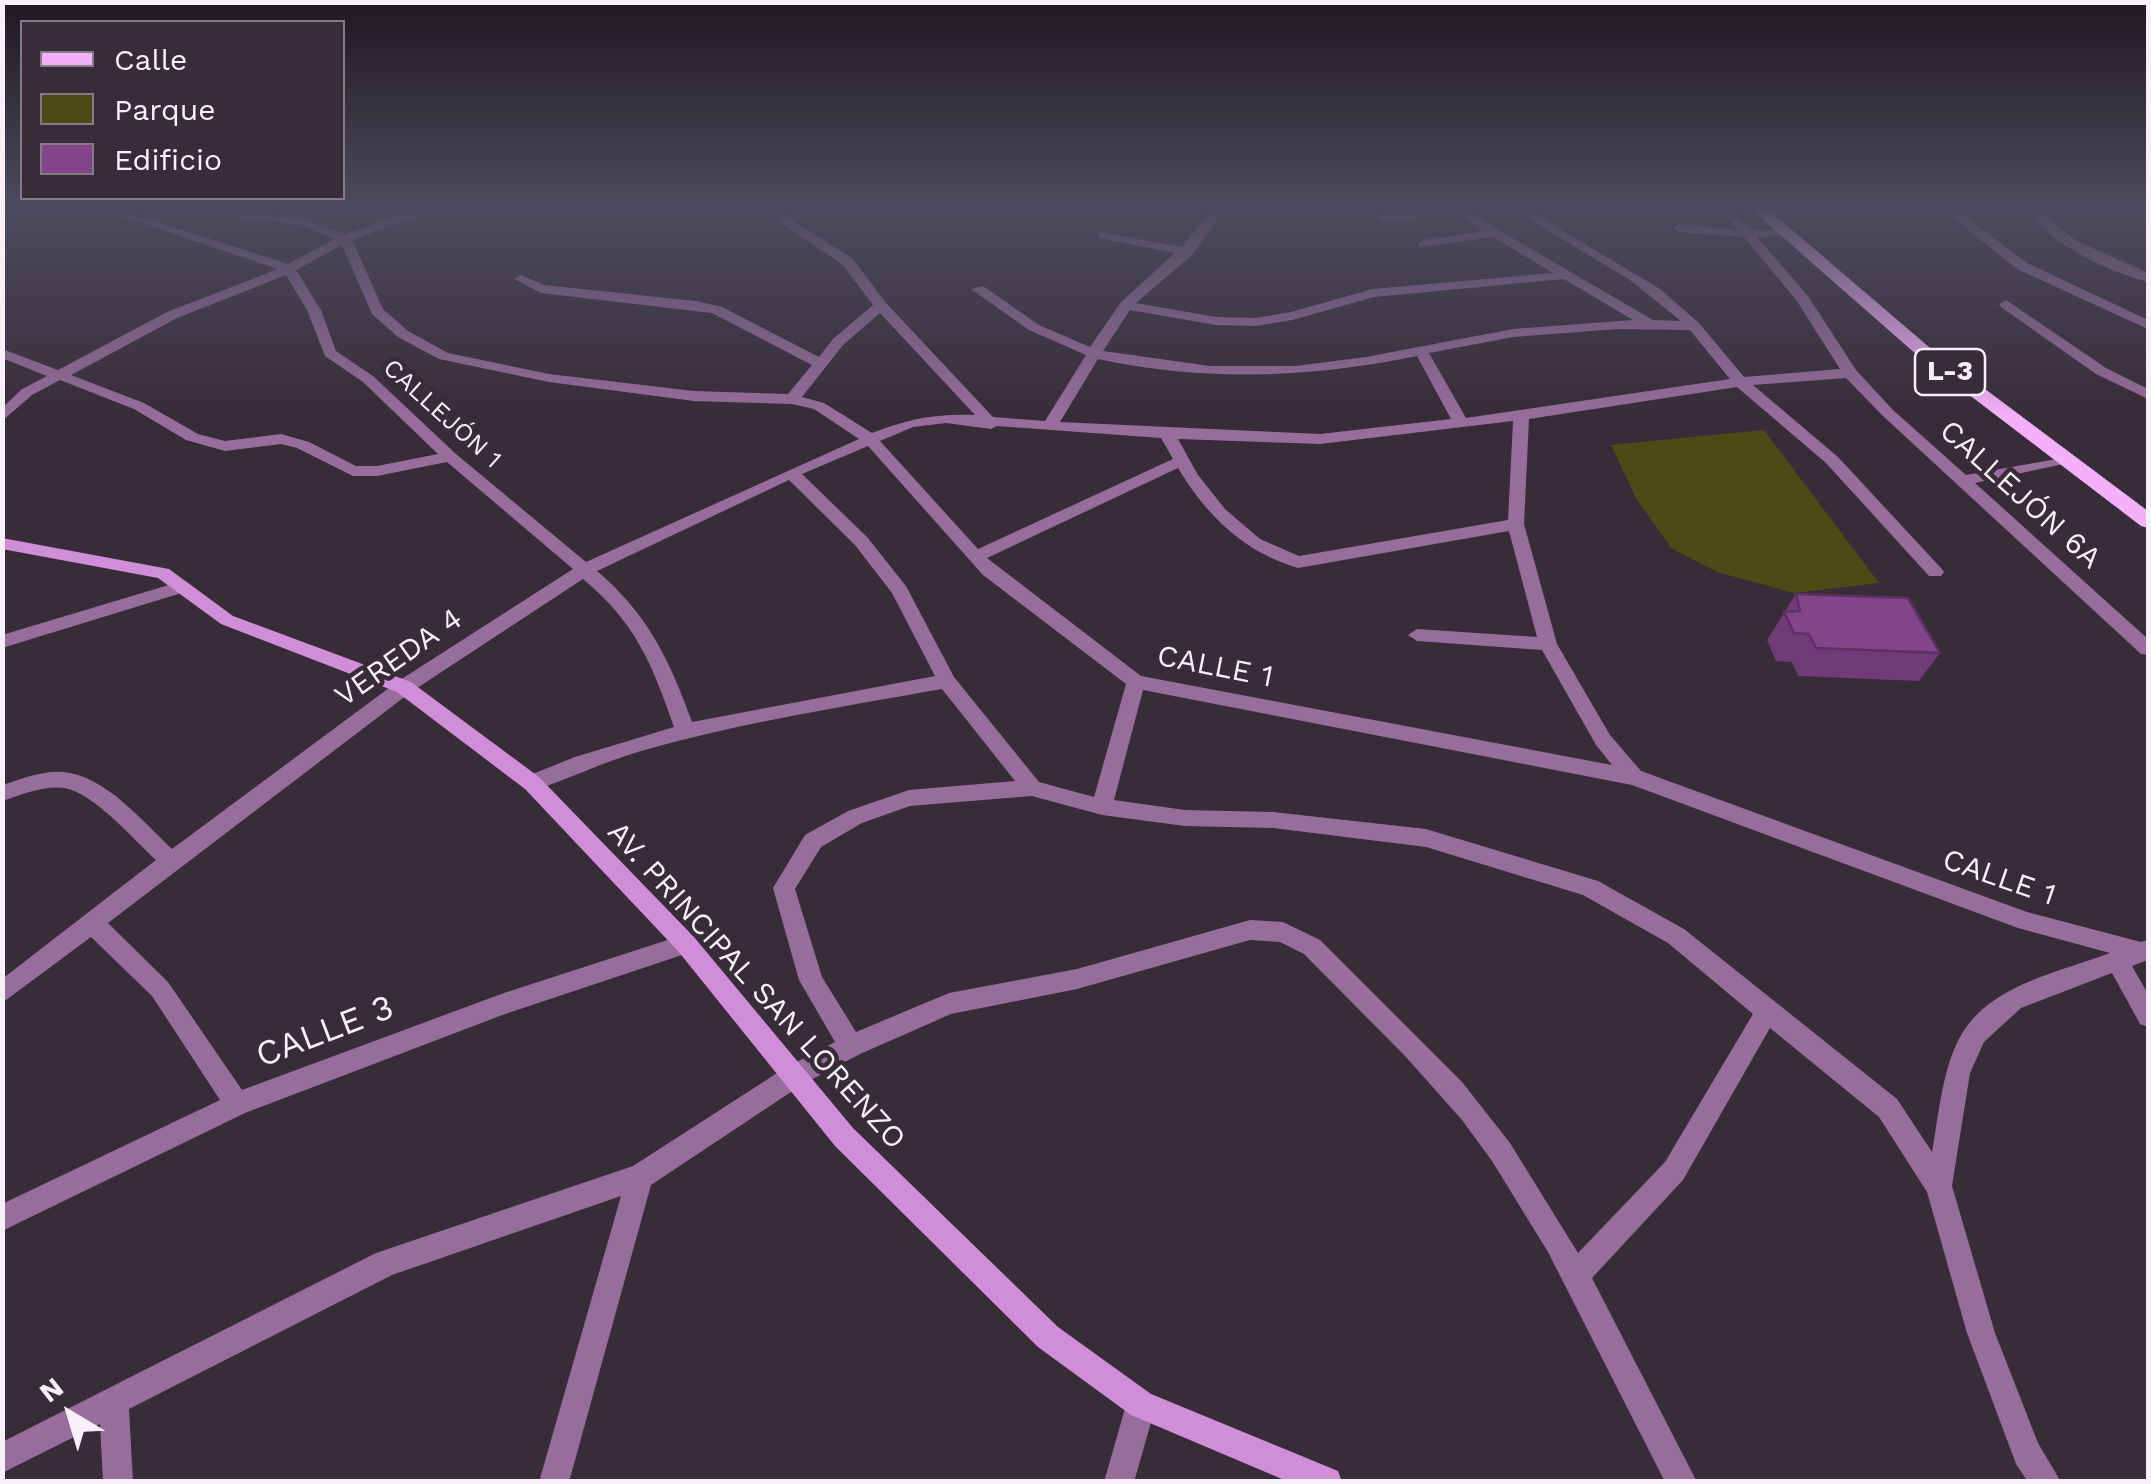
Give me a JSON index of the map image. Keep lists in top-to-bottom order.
{
  "streets": {
    "main road": ["L-3", "AV. PRINCIPAL SAN LORENZO"],
    "street": [
      "CALLEJÓN 1",
      "CALLEJÓN 6A",
      "VEREDA 4",
      "CALLE 1",
      "CALLE 3"
    ]
  },
  "crossings": [
    ["CALLEJÓN 1", "VEREDA 4"],
    ["VEREDA 4", "CALLE 1"],
    ["VEREDA 4", "AV. PRINCIPAL SAN LORENZO"],
    ["AV. PRINCIPAL SAN LORENZO", "CALLE 3"]
  ],
  "legend": ["Calle", "Parque", "Edificio"],
  "north": "top left"
}
